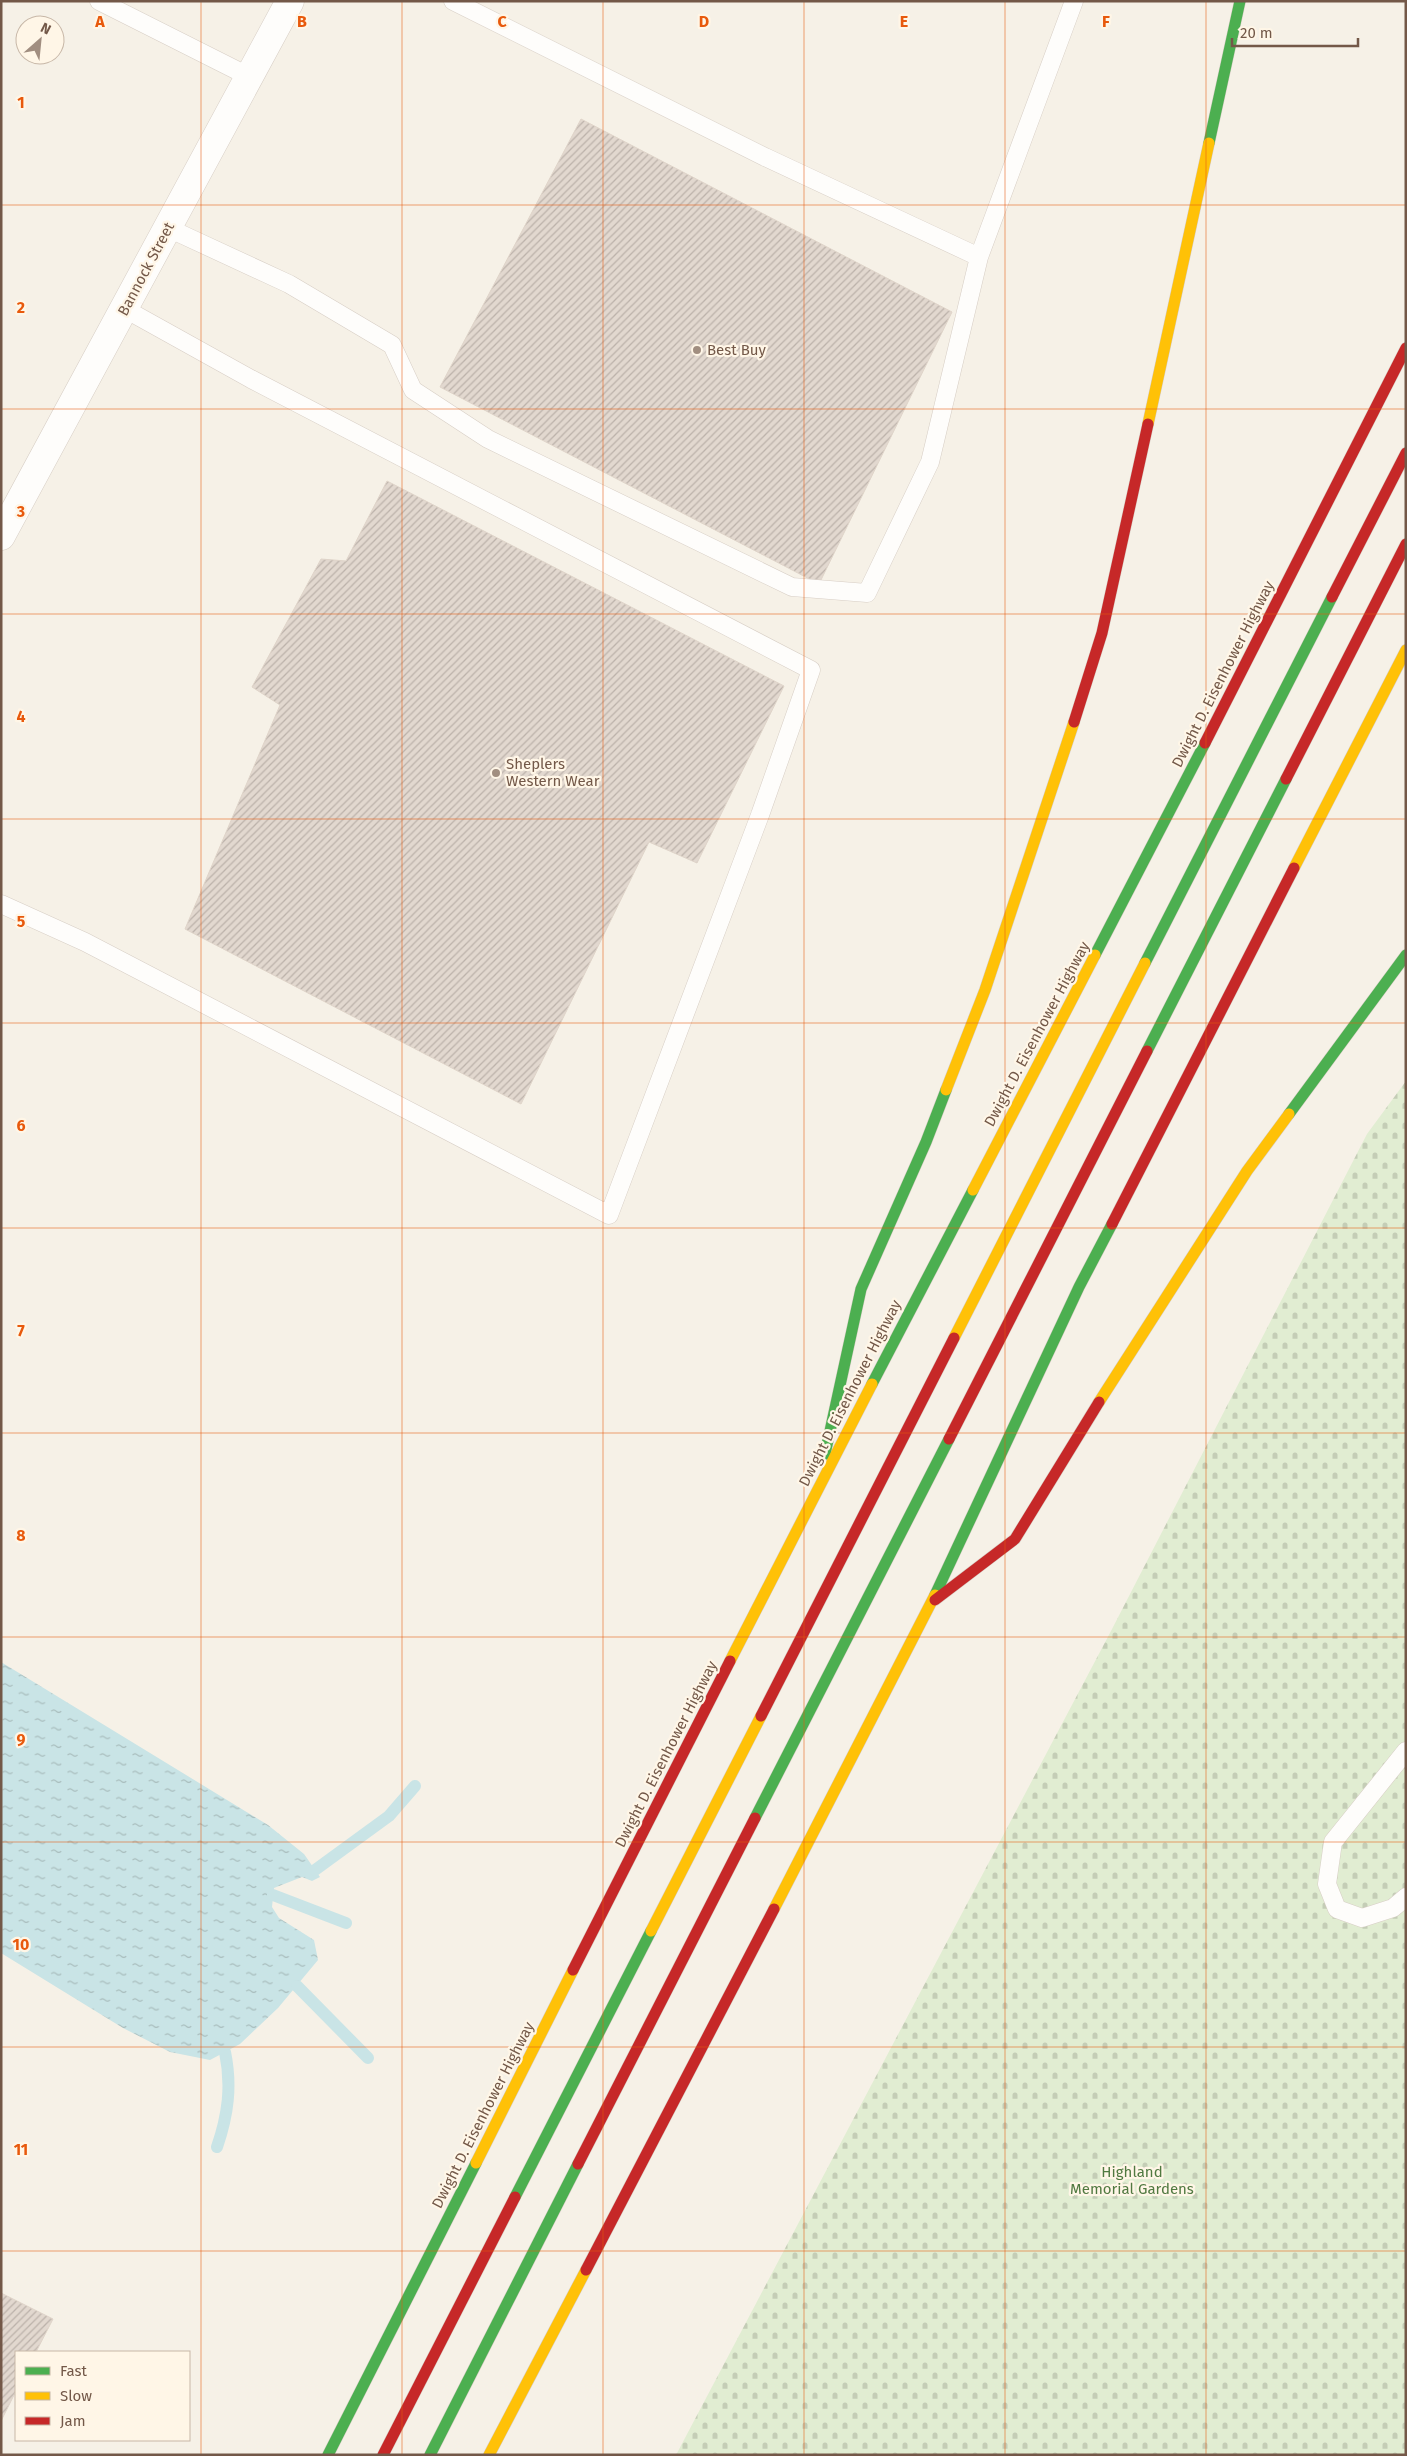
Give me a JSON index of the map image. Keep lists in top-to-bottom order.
{
  "streets": {
    "highway": ["Dwight D. Eisenhower Highway"],
    "street": ["Bannock Street"]
  },
  "parks": ["Highland Memorial Gardens"],
  "places": ["Best Buy", "Sheplers Western Wear"],
  "legend": ["Fast", "Slow", "Jam"],
  "scale_bar": "20 m",
  "north": "top right",
  "grid": {
    "columns": [
      "A",
      "B",
      "C",
      "D",
      "E",
      "F"
    ],
    "rows": [
      "1",
      "2",
      "3",
      "4",
      "5",
      "6",
      "7",
      "8",
      "9",
      "10",
      "11"
    ]
  }
}
